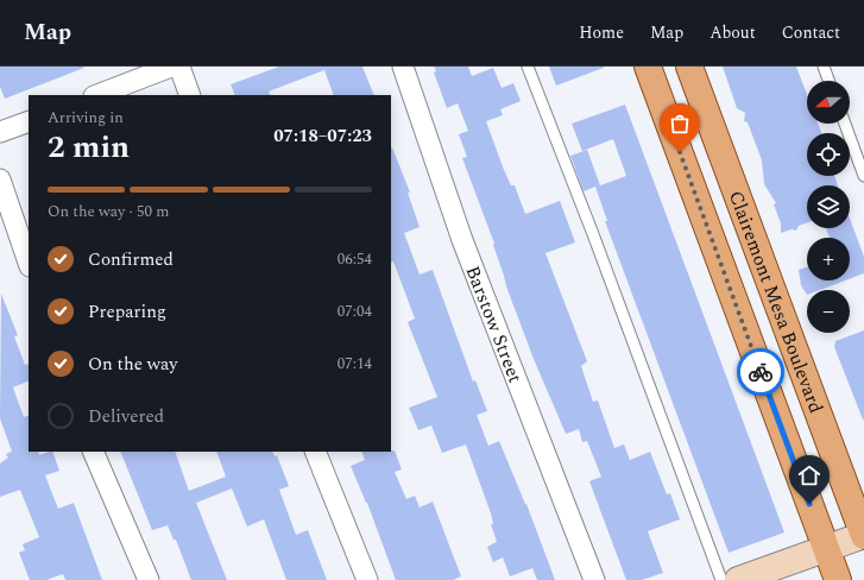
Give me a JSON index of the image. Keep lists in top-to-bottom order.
{
  "streets": {
    "main road": ["Clairemont Mesa Boulevard"],
    "street": ["Barstow Street"]
  },
  "north": "left",
  "page": {
    "header": "Map",
    "nav": [
      "Home",
      "Map",
      "About",
      "Contact"
    ],
    "map_buttons": ["+", "−"],
    "heading": ["2 min", "Arriving in", "07:18–07:23"],
    "bar": "On the way · 50 m",
    "list": [
      ["Confirmed", "06:54"],
      ["Preparing", "07:04"],
      ["On the way", "07:14"],
      "Delivered"
    ]
  }
}
